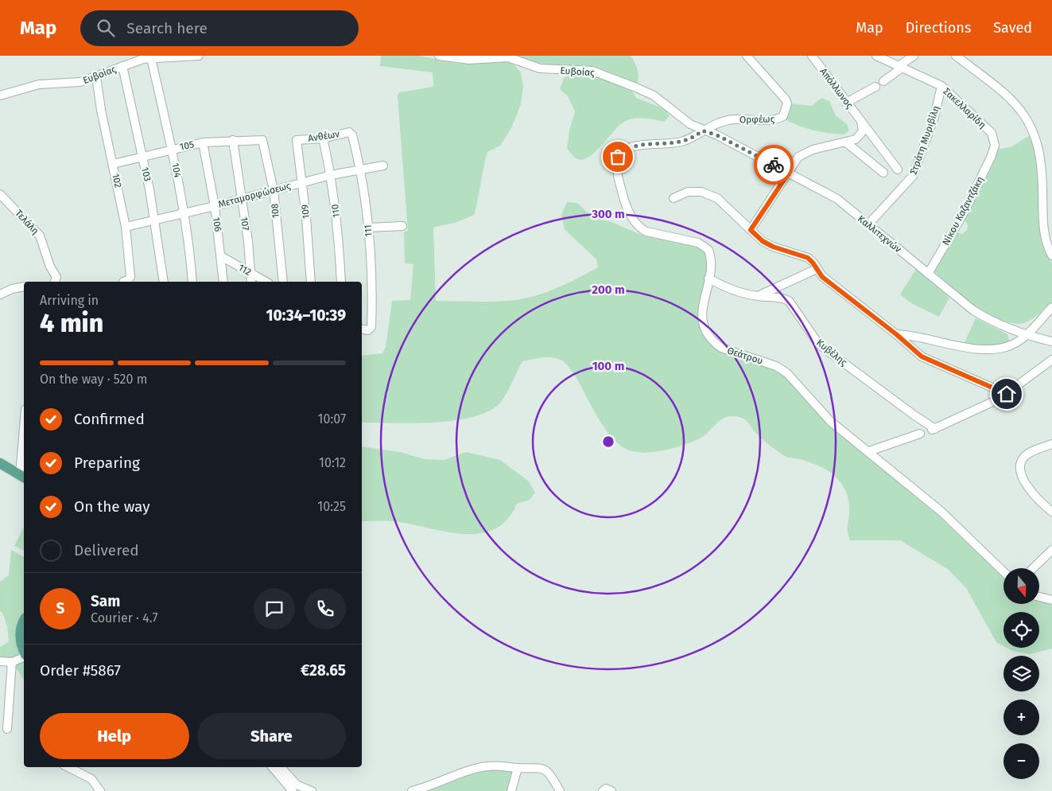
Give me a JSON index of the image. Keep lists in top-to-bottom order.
{
  "streets": {
    "street": [
      "Ευβοίας",
      "Απόλλωνος",
      "Σακελλαρίδη",
      "Ορφέως",
      "Ανθέων",
      "Στράτη Μυριβίλη",
      "105",
      "104",
      "103",
      "102",
      "Μεταμορφώσεως",
      "108",
      "110",
      "Νίκου Καζαντζάκη",
      "109",
      "Τελάλη",
      "107",
      "106",
      "111",
      "Καλλιτεχνών",
      "112",
      "Κυβέλης",
      "Θεάτρου"
    ]
  },
  "crossings": [
    ["Ευβοίας", "Ορφέως"],
    ["Ευβοίας", "104"],
    ["Ευβοίας", "103"],
    ["Ευβοίας", "102"],
    ["Ευβοίας", "Καλλιτεχνών"],
    ["Ευβοίας", "Θεάτρου"],
    ["Σακελλαρίδη", "Στράτη Μυριβίλη"],
    ["Σακελλαρίδη", "Νίκου Καζαντζάκη"],
    ["Ορφέως", "Καλλιτεχνών"],
    ["Ορφέως", "Θεάτρου"],
    ["Ανθέων", "110"],
    ["Ανθέων", "109"],
    ["Ανθέων", "111"],
    ["Στράτη Μυριβίλη", "Καλλιτεχνών"],
    ["105", "104"],
    ["105", "103"],
    ["105", "102"],
    ["105", "108"],
    ["105", "107"],
    ["105", "106"],
    ["104", "Μεταμορφώσεως"],
    ["103", "Μεταμορφώσεως"],
    ["102", "Μεταμορφώσεως"],
    ["Μεταμορφώσεως", "108"],
    ["Μεταμορφώσεως", "110"],
    ["Μεταμορφώσεως", "109"],
    ["Μεταμορφώσεως", "107"],
    ["Μεταμορφώσεως", "106"],
    ["Μεταμορφώσεως", "111"],
    ["Νίκου Καζαντζάκη", "Καλλιτεχνών"],
    ["107", "112"],
    ["106", "112"],
    ["Καλλιτεχνών", "Θεάτρου"],
    ["Κυβέλης", "Θεάτρου"]
  ],
  "north": "bottom",
  "page": {
    "header": "Map",
    "search": "Search here",
    "nav": ["Map", "Directions", "Saved"],
    "heading": ["4 min", "Arriving in", "10:34–10:39"],
    "panel": [
      "Sam",
      "Courier · 4.7",
      "Order #5867",
      "€28.65"
    ],
    "bar": "On the way · 520 m",
    "list": [
      ["Confirmed", "10:07"],
      ["Preparing", "10:12"],
      ["On the way", "10:25"],
      "Delivered"
    ],
    "map_buttons": ["+", "−"],
    "round": "S",
    "buttons": ["Help", "Share"]
  },
  "rings": ["300 m", "200 m", "100 m"]
}
